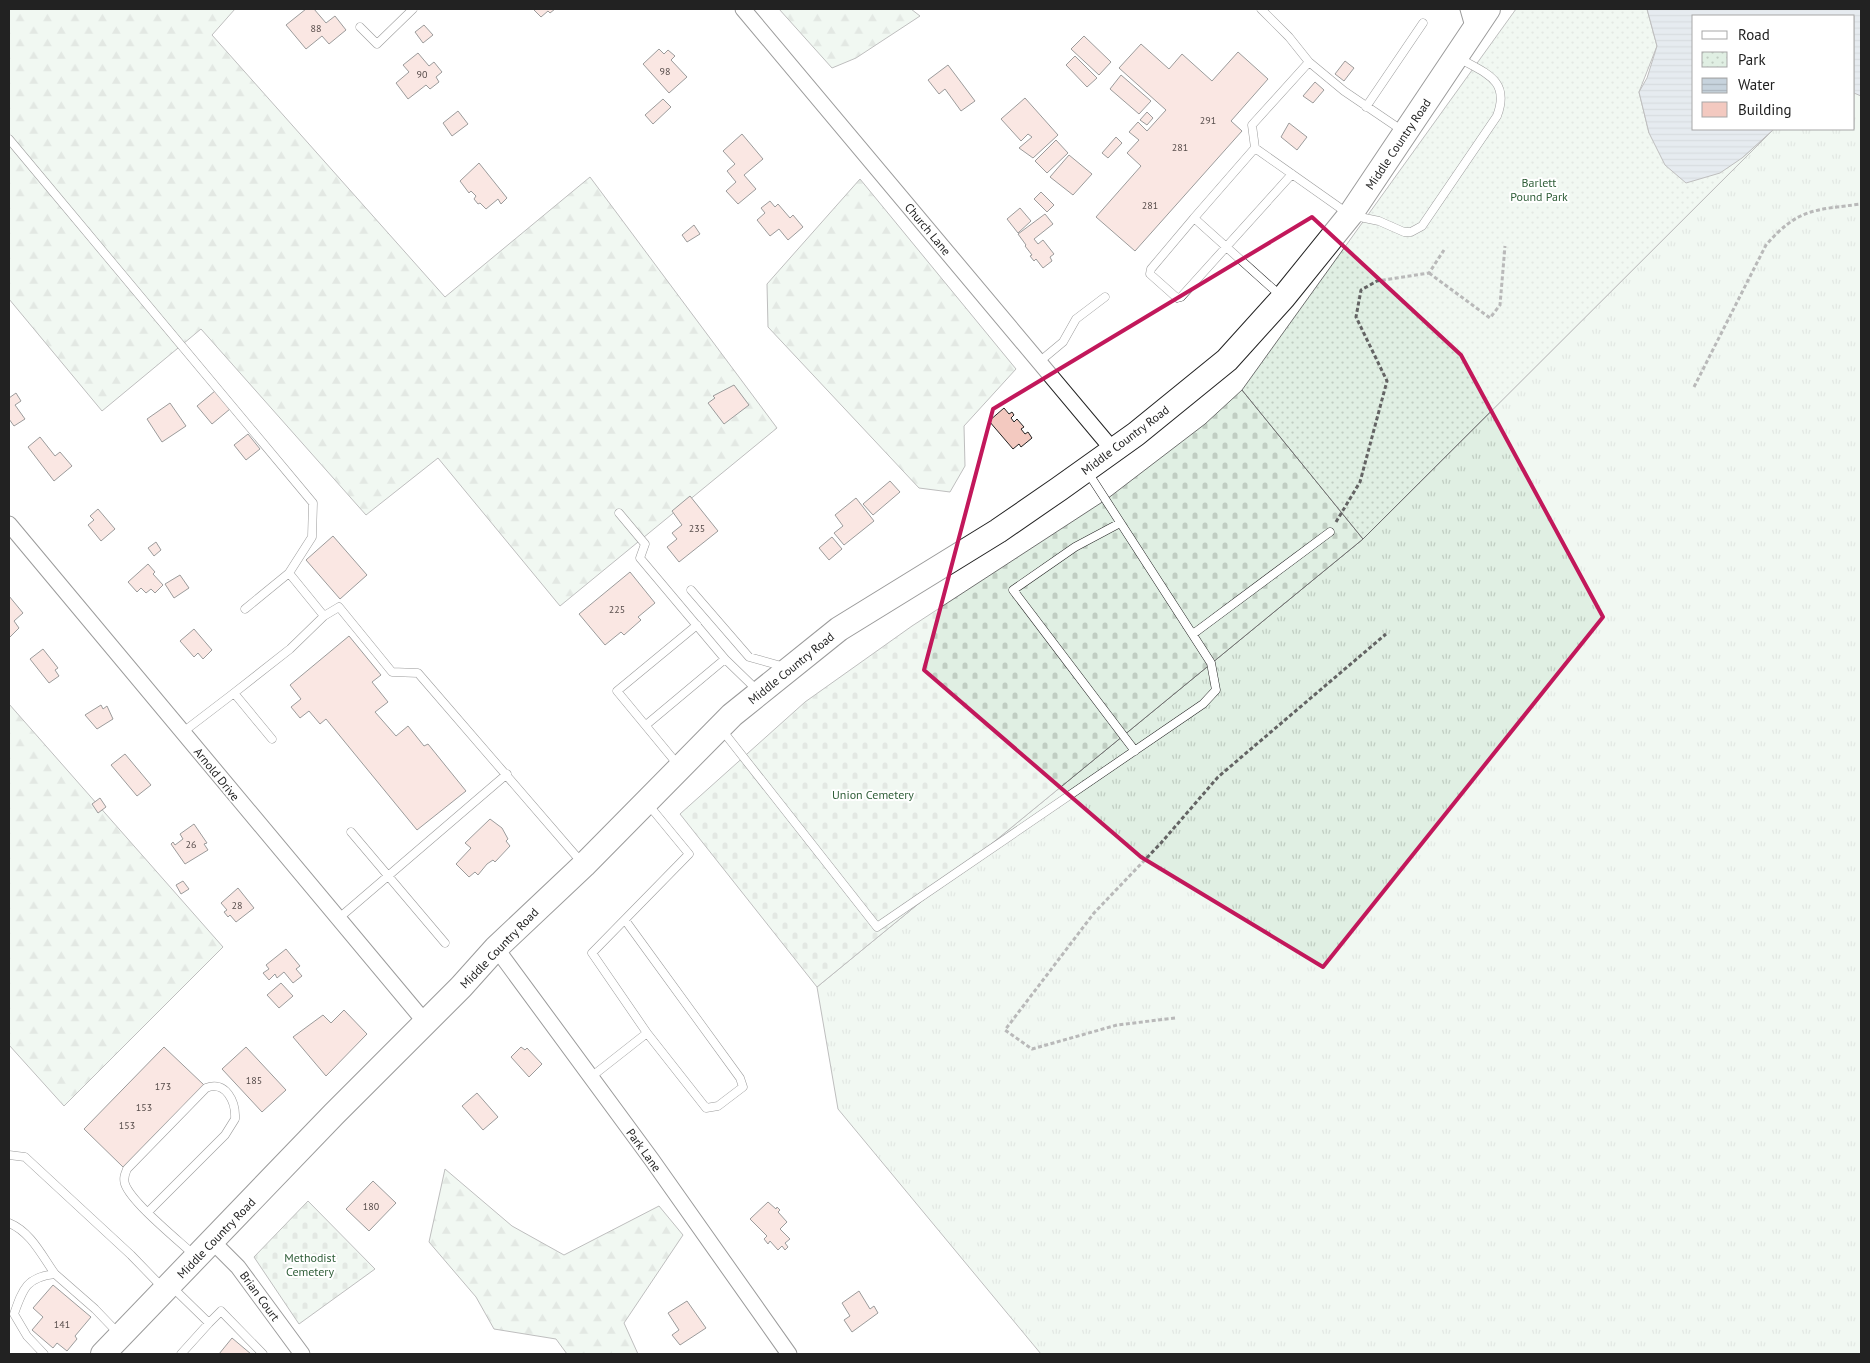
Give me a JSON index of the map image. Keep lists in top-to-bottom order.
{
  "streets": {
    "main road": ["Middle Country Road"],
    "street": [
      "Church Lane",
      "Arnold Drive",
      "Park Lane",
      "Brian Court"
    ]
  },
  "crossings": [
    ["Middle Country Road", "Church Lane"],
    ["Middle Country Road", "Arnold Drive"],
    ["Middle Country Road", "Park Lane"],
    ["Middle Country Road", "Brian Court"]
  ],
  "parks": ["Barlett Pound Park", "Union Cemetery", "Methodist Cemetery"],
  "house_numbers": [
    "88",
    "98",
    "90",
    "291",
    "281",
    "281",
    "235",
    "225",
    "26",
    "28",
    "185",
    "173",
    "153",
    "153",
    "180",
    "141"
  ],
  "legend": [
    "Road",
    "Park",
    "Water",
    "Building"
  ]
}
